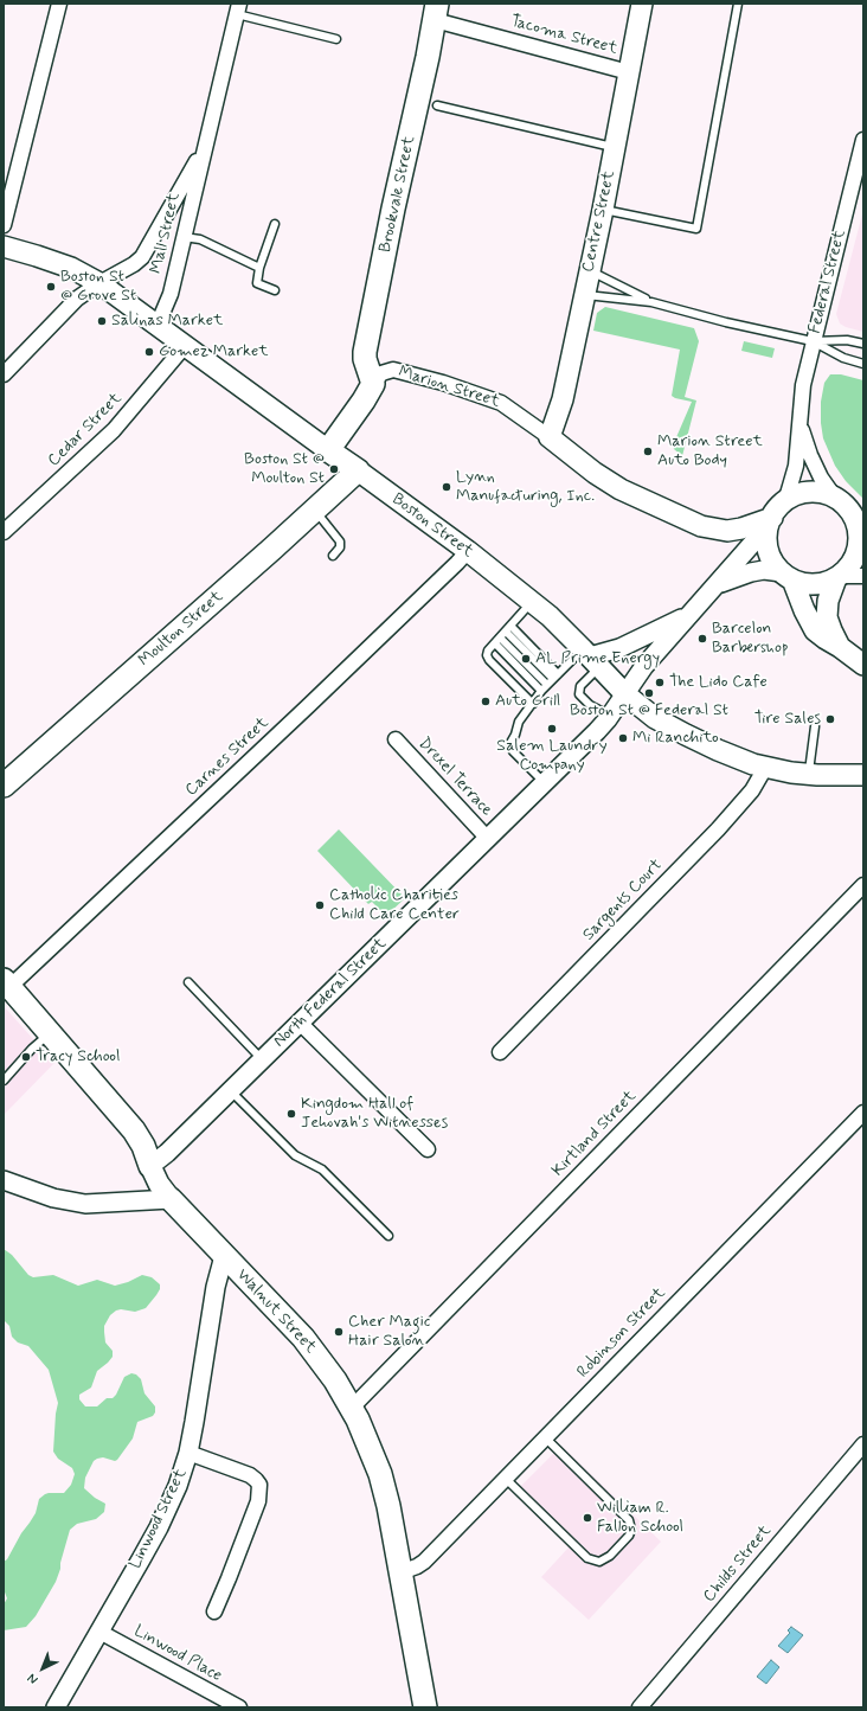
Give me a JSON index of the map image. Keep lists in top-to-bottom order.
{
  "streets": {
    "main road": [
      "Brookvale Street",
      "Centre Street",
      "Marion Street",
      "Boston Street",
      "Moulton Street",
      "Walnut Street"
    ],
    "street": [
      "Tacoma Street",
      "Mall Street",
      "Federal Street",
      "Cedar Street",
      "Carnes Street",
      "Drexel Terrace",
      "Sargents Court",
      "North Federal Street",
      "Kirtland Street",
      "Robinson Street",
      "Linwood Street",
      "Childs Street",
      "Linwood Place"
    ]
  },
  "crossings": [
    ["Tacoma Street", "Brookvale Street"],
    ["Tacoma Street", "Centre Street"],
    ["Brookvale Street", "Marion Street"],
    ["Centre Street", "Marion Street"],
    ["Mall Street", "Boston Street"],
    ["Federal Street", "Marion Street"],
    ["Marion Street", "Boston Street"],
    ["Cedar Street", "Boston Street"],
    ["Boston Street", "Moulton Street"],
    ["Boston Street", "Carnes Street"],
    ["Boston Street", "Sargents Court"],
    ["Boston Street", "North Federal Street"],
    ["Carnes Street", "Walnut Street"],
    ["Drexel Terrace", "North Federal Street"],
    ["North Federal Street", "Walnut Street"],
    ["Kirtland Street", "Walnut Street"],
    ["Walnut Street", "Robinson Street"],
    ["Walnut Street", "Linwood Street"],
    ["Linwood Street", "Linwood Place"]
  ],
  "places": [
    "Boston St @ Grove St",
    "Salinas Market",
    "Gomez Market",
    "Marion Street Auto Body",
    "Boston St @ Moulton St",
    "Lynn Manufacturing, Inc.",
    "Barcelon Barbershop",
    "AL Prime Energy",
    "The Lido Cafe",
    "Boston St @ Federal St",
    "Auto Grill",
    "Tire Sales",
    "Salem Laundry Company",
    "Mi Ranchito",
    "Catholic Charities Child Care Center",
    "Tracy School",
    "Kingdom Hall of Jehovah's Witnesses",
    "Cher Magic Hair Salon",
    "William R. Fallon School"
  ],
  "north": "bottom left"
}
